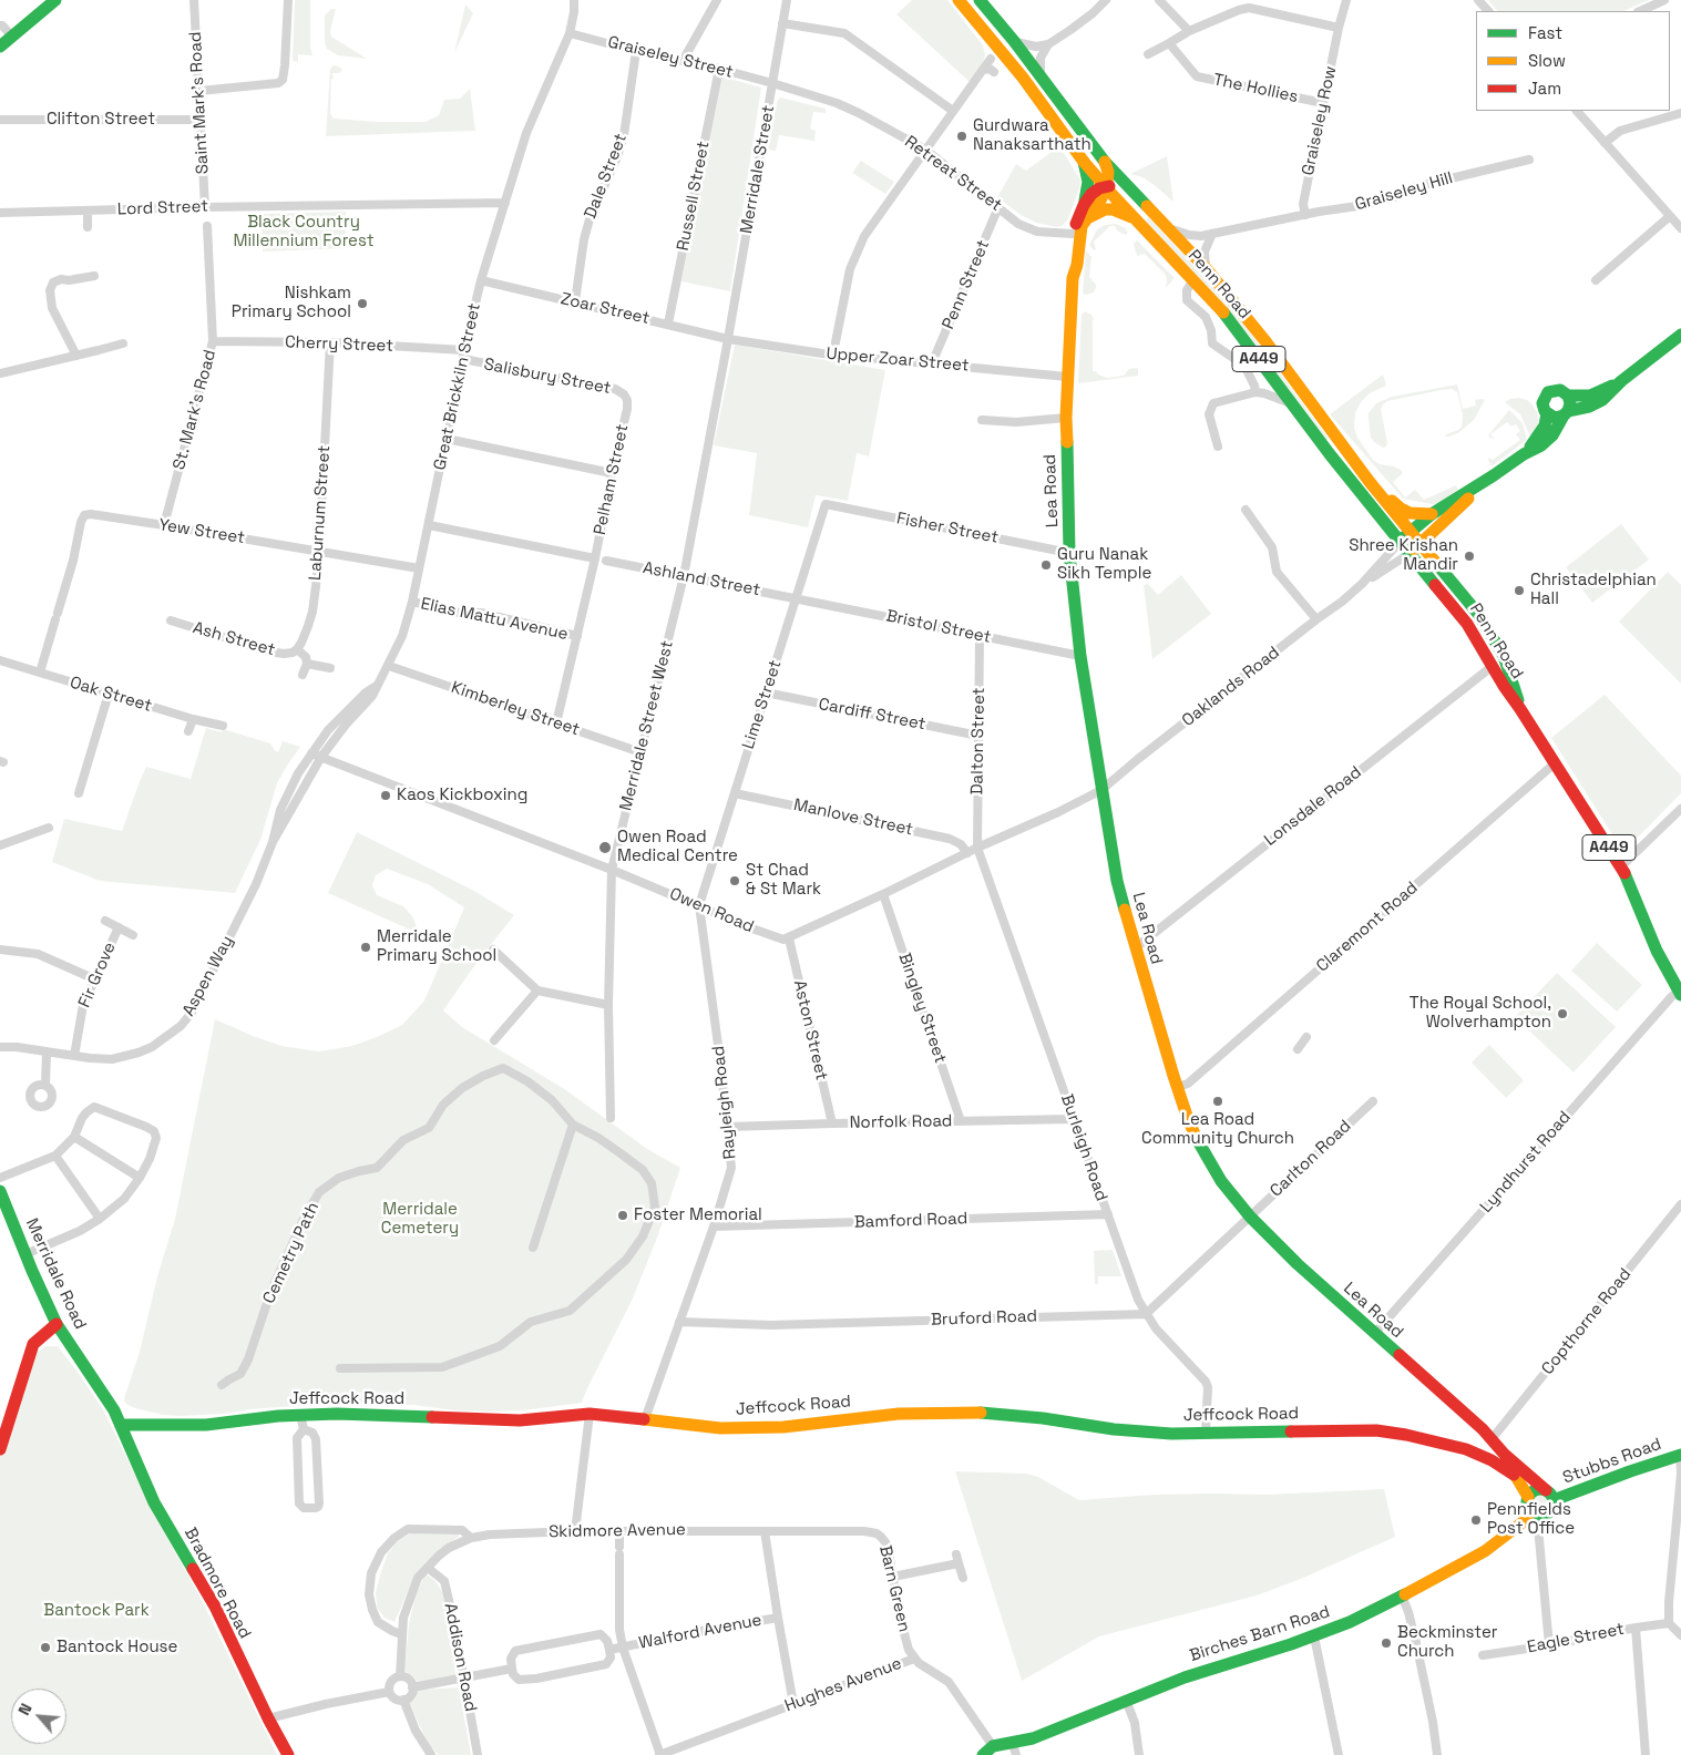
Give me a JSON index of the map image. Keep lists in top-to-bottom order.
{
  "streets": {
    "main road": [
      "Penn Road",
      "A449",
      "Lea Road",
      "Merridale Road",
      "Jeffcock Road",
      "Stubbs Road",
      "Bradmore Road",
      "Birches Barn Road"
    ],
    "street": [
      "Graiseley Street",
      "The Hollies",
      "Saint Mark's Road",
      "Clifton Street",
      "Graiseley Row",
      "Merridale Street",
      "Retreat Street",
      "Dale Street",
      "Graiseley Hill",
      "Russell Street",
      "Lord Street",
      "Penn Street",
      "Zoar Street",
      "Cherry Street",
      "Upper Zoar Street",
      "Salisbury Street",
      "Great Brickkiln Street",
      "St. Mark's Road",
      "Pelham Street",
      "Laburnum Street",
      "Fisher Street",
      "Yew Street",
      "Ashland Street",
      "Elias Mattu Avenue",
      "Bristol Street",
      "Ash Street",
      "Oaklands Road",
      "Oak Street",
      "Lime Street",
      "Kimberley Street",
      "Cardiff Street",
      "Merridale Street West",
      "Dalton Street",
      "Lonsdale Road",
      "Manlove Street",
      "Owen Road",
      "Claremont Road",
      "Fir Grove",
      "Aspen Way",
      "Bingley Street",
      "Aston Street",
      "Rayleigh Road",
      "Norfolk Road",
      "Burleigh Road",
      "Carlton Road",
      "Lyndhurst Road",
      "Bamford Road",
      "Cemetry Path",
      "Bruford Road",
      "Copthorne Road",
      "Skidmore Avenue",
      "Barn Green",
      "Walford Avenue",
      "Eagle Street",
      "Addison Road",
      "Hughes Avenue"
    ]
  },
  "crossings": [
    ["Graiseley Street", "Merridale Street"],
    ["Graiseley Street", "Retreat Street"],
    ["Graiseley Street", "Dale Street"],
    ["Graiseley Street", "Russell Street"],
    ["Graiseley Street", "Great Brickkiln Street"],
    ["The Hollies", "Graiseley Row"],
    ["Saint Mark's Road", "Clifton Street"],
    ["Saint Mark's Road", "Lord Street"],
    ["Graiseley Row", "Graiseley Hill"],
    ["Merridale Street", "Retreat Street"],
    ["Merridale Street", "Zoar Street"],
    ["Merridale Street", "Upper Zoar Street"],
    ["Merridale Street", "Merridale Street West"],
    ["Retreat Street", "Penn Street"],
    ["Retreat Street", "Lea Road"],
    ["Dale Street", "Zoar Street"],
    ["Graiseley Hill", "Penn Road"],
    ["Russell Street", "Zoar Street"],
    ["Lord Street", "Great Brickkiln Street"],
    ["Penn Street", "Upper Zoar Street"],
    ["Penn Road", "Lea Road"],
    ["Penn Road", "Oaklands Road"],
    ["Penn Road", "Lonsdale Road"],
    ["Penn Road", "Claremont Road"],
    ["Penn Road", "Lyndhurst Road"],
    ["Zoar Street", "Upper Zoar Street"],
    ["Zoar Street", "Great Brickkiln Street"],
    ["Zoar Street", "Merridale Street West"],
    ["Cherry Street", "Salisbury Street"],
    ["Cherry Street", "Great Brickkiln Street"],
    ["Cherry Street", "St. Mark's Road"],
    ["Cherry Street", "Laburnum Street"],
    ["Upper Zoar Street", "Lea Road"],
    ["Upper Zoar Street", "Merridale Street West"],
    ["Salisbury Street", "Great Brickkiln Street"],
    ["Salisbury Street", "Pelham Street"],
    ["Great Brickkiln Street", "Yew Street"],
    ["Great Brickkiln Street", "Elias Mattu Avenue"],
    ["Great Brickkiln Street", "Kimberley Street"],
    ["Great Brickkiln Street", "Owen Road"],
    ["Great Brickkiln Street", "Aspen Way"],
    ["St. Mark's Road", "Yew Street"],
    ["Pelham Street", "Elias Mattu Avenue"],
    ["Lea Road", "Fisher Street"],
    ["Lea Road", "Bristol Street"],
    ["Lea Road", "Oaklands Road"],
    ["Lea Road", "Lonsdale Road"],
    ["Lea Road", "Claremont Road"],
    ["Lea Road", "Carlton Road"],
    ["Lea Road", "Lyndhurst Road"],
    ["Lea Road", "Copthorne Road"],
    ["Lea Road", "Jeffcock Road"],
    ["Lea Road", "Stubbs Road"],
    ["Lea Road", "Birches Barn Road"],
    ["Laburnum Street", "Yew Street"],
    ["Laburnum Street", "Ash Street"],
    ["Fisher Street", "Lime Street"],
    ["Yew Street", "Oak Street"],
    ["Ashland Street", "Bristol Street"],
    ["Ashland Street", "Lime Street"],
    ["Ashland Street", "Merridale Street West"],
    ["Elias Mattu Avenue", "Kimberley Street"],
    ["Bristol Street", "Lime Street"],
    ["Bristol Street", "Dalton Street"],
    ["Lime Street", "Cardiff Street"],
    ["Lime Street", "Manlove Street"],
    ["Lime Street", "Owen Road"],
    ["Lime Street", "Rayleigh Road"],
    ["Kimberley Street", "Merridale Street West"],
    ["Cardiff Street", "Dalton Street"],
    ["Merridale Street West", "Owen Road"],
    ["Dalton Street", "Burleigh Road"],
    ["Owen Road", "Aspen Way"],
    ["Owen Road", "Aston Street"],
    ["Owen Road", "Rayleigh Road"],
    ["Fir Grove", "Aspen Way"],
    ["Bingley Street", "Norfolk Road"],
    ["Aston Street", "Norfolk Road"],
    ["Rayleigh Road", "Norfolk Road"],
    ["Rayleigh Road", "Bamford Road"],
    ["Rayleigh Road", "Bruford Road"],
    ["Rayleigh Road", "Jeffcock Road"],
    ["Norfolk Road", "Burleigh Road"],
    ["Burleigh Road", "Bamford Road"],
    ["Burleigh Road", "Bruford Road"],
    ["Burleigh Road", "Jeffcock Road"],
    ["Merridale Road", "Jeffcock Road"],
    ["Merridale Road", "Bradmore Road"],
    ["Jeffcock Road", "Bradmore Road"],
    ["Stubbs Road", "Birches Barn Road"],
    ["Skidmore Avenue", "Barn Green"],
    ["Skidmore Avenue", "Walford Avenue"],
    ["Skidmore Avenue", "Addison Road"],
    ["Barn Green", "Walford Avenue"],
    ["Barn Green", "Hughes Avenue"],
    ["Walford Avenue", "Hughes Avenue"],
    ["Birches Barn Road", "Hughes Avenue"]
  ],
  "parks": ["Black Country Millennium Forest", "Merridale Cemetery", "Bantock Park"],
  "places": [
    "Gurdwara Nanaksarthath",
    "Nishkam Primary School",
    "Shree Krishan Mandir",
    "Guru Nanak Sikh Temple",
    "Christadelphian Hall",
    "Kaos Kickboxing",
    "Owen Road Medical Centre",
    "St Chad & St Mark",
    "Merridale Primary School",
    "The Royal School, Wolverhampton",
    "Lea Road Community Church",
    "Foster Memorial",
    "Pennfields Post Office",
    "Beckminster Church",
    "Bantock House"
  ],
  "legend": ["Fast", "Slow", "Jam"],
  "north": "top left"
}
